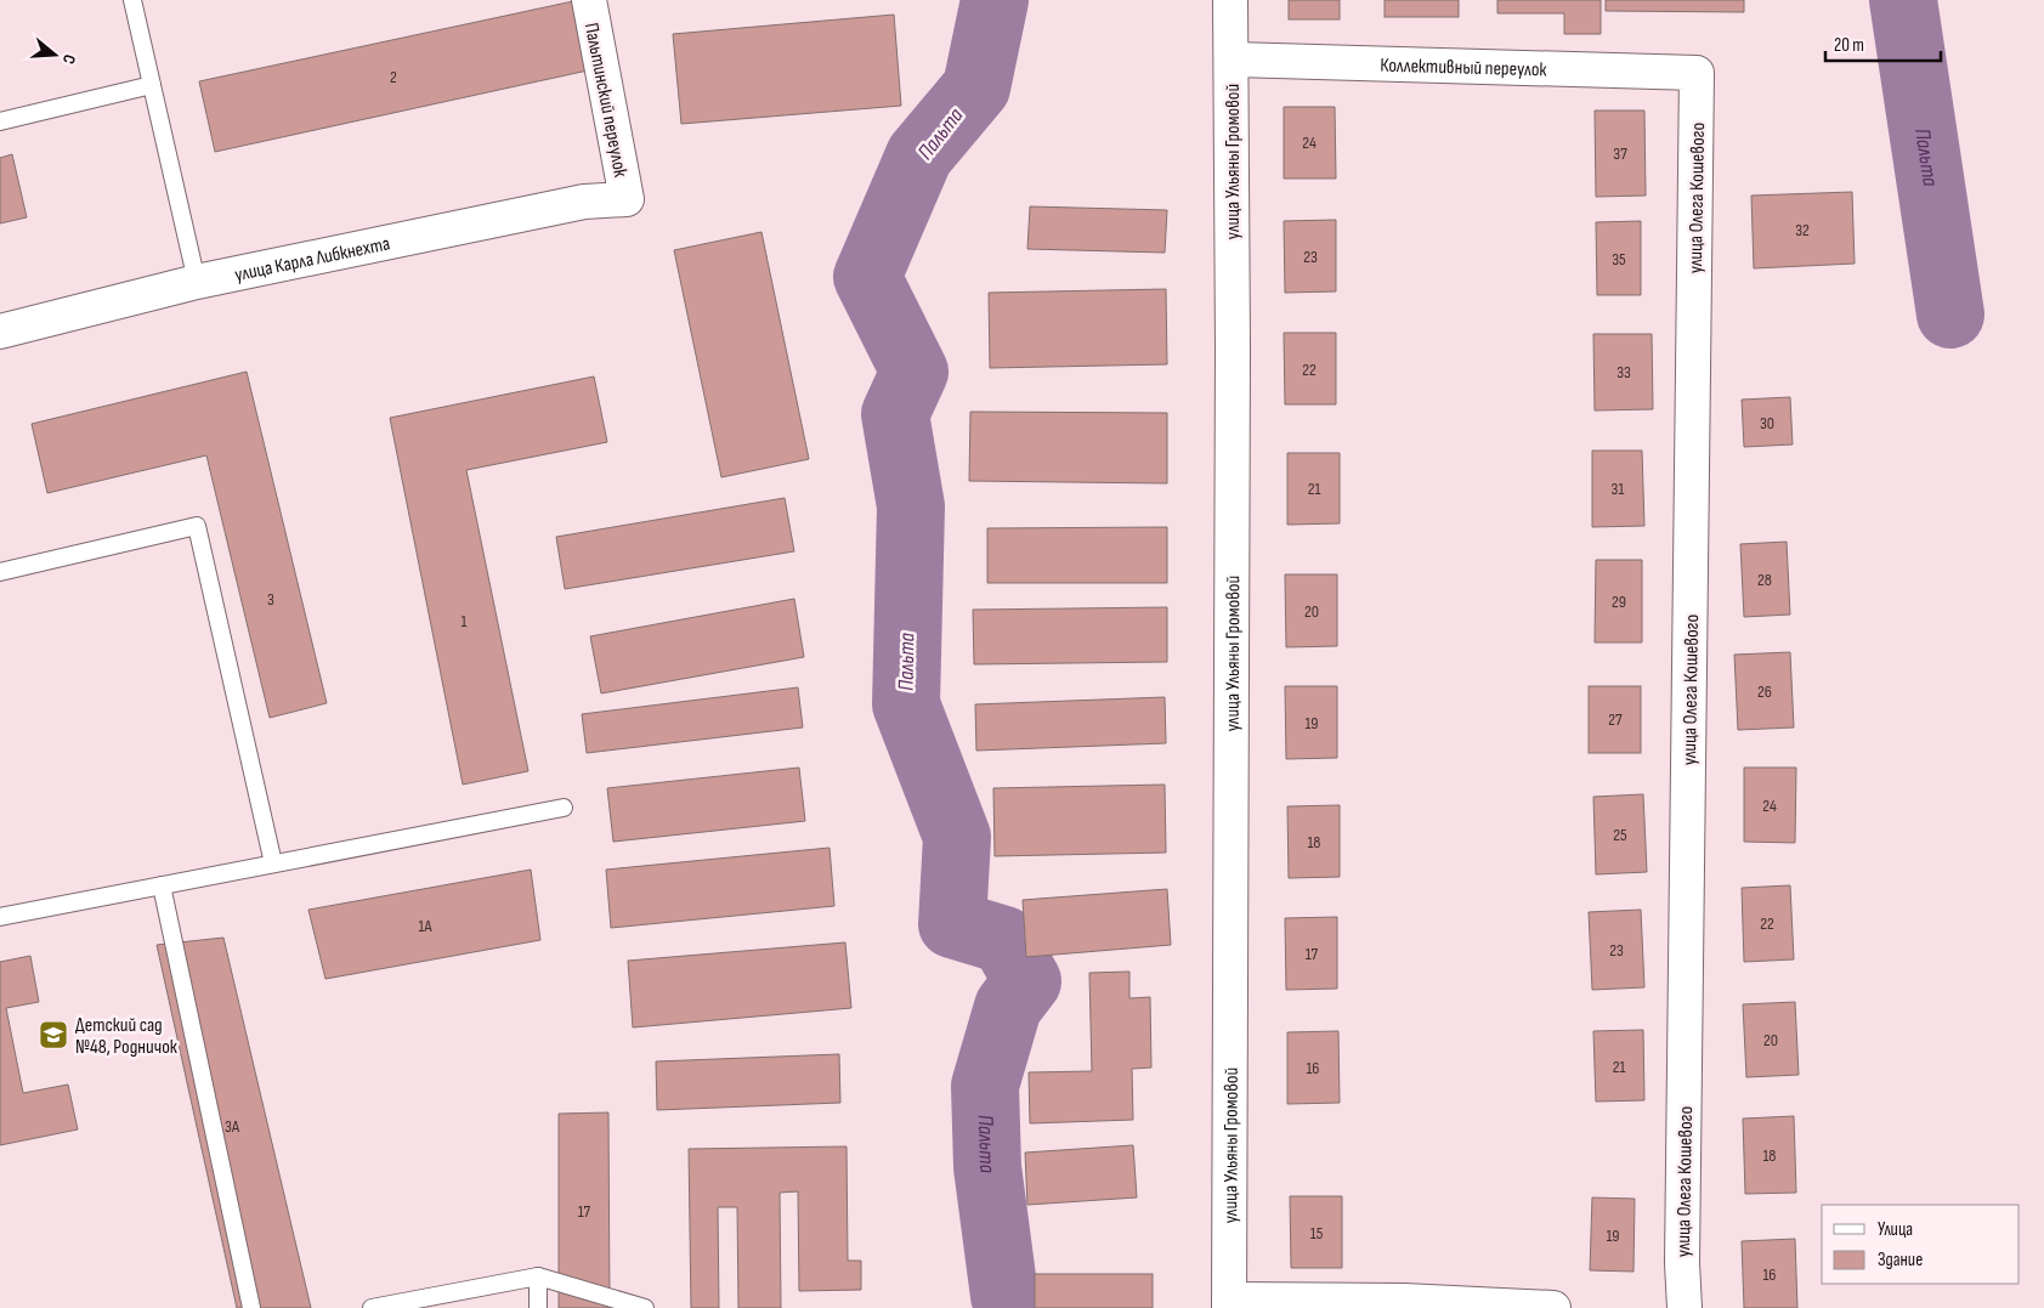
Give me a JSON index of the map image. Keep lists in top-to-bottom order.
{
  "streets": {
    "street": [
      "Коллективный переулок",
      "Пальтинский переулок",
      "улица Ульяны Громовой",
      "улица Олега Кошевого",
      "улица Карла Либкнехта"
    ]
  },
  "crossings": [
    ["Коллективный переулок", "улица Ульяны Громовой"],
    ["Коллективный переулок", "улица Олега Кошевого"],
    ["Пальтинский переулок", "улица Карла Либкнехта"]
  ],
  "water": ["Пальта"],
  "places": {
    "school or university": ["Детский сад №48, Родничок"]
  },
  "house_numbers": [
    "2",
    "24",
    "37",
    "32",
    "23",
    "35",
    "22",
    "33",
    "30",
    "21",
    "31",
    "28",
    "3",
    "29",
    "20",
    "1",
    "26",
    "27",
    "19",
    "24",
    "25",
    "18",
    "22",
    "1А",
    "23",
    "17",
    "20",
    "21",
    "16",
    "3А",
    "18",
    "17",
    "15",
    "19",
    "16"
  ],
  "legend": ["Улица", "Здание"],
  "scale_bar": "20 m",
  "north": "right"
}
